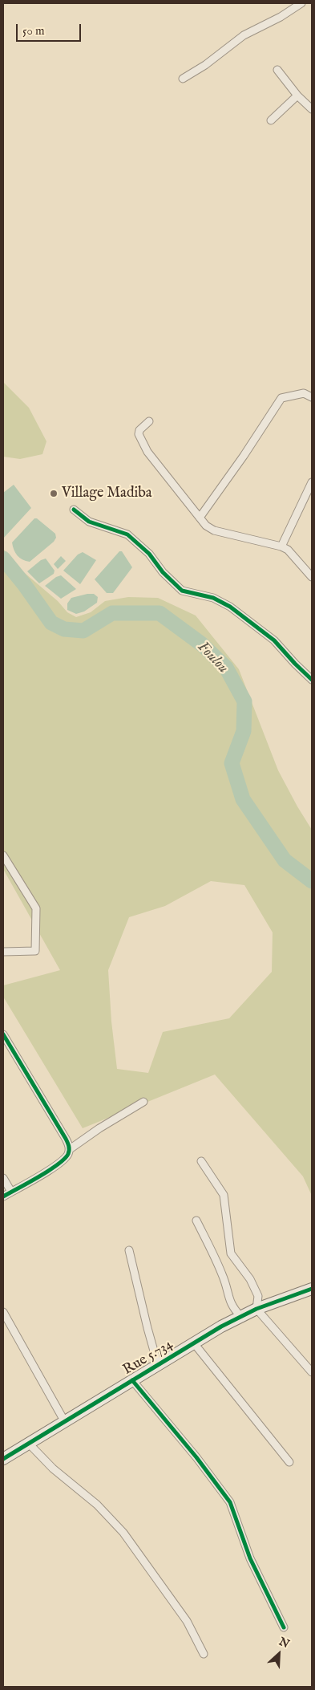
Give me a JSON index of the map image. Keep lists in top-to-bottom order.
{
  "streets": {
    "street": ["Rue 5.734"]
  },
  "water": ["Foulou"],
  "places": ["Village Madiba"],
  "scale_bar": "50 m",
  "north": "top right"
}
